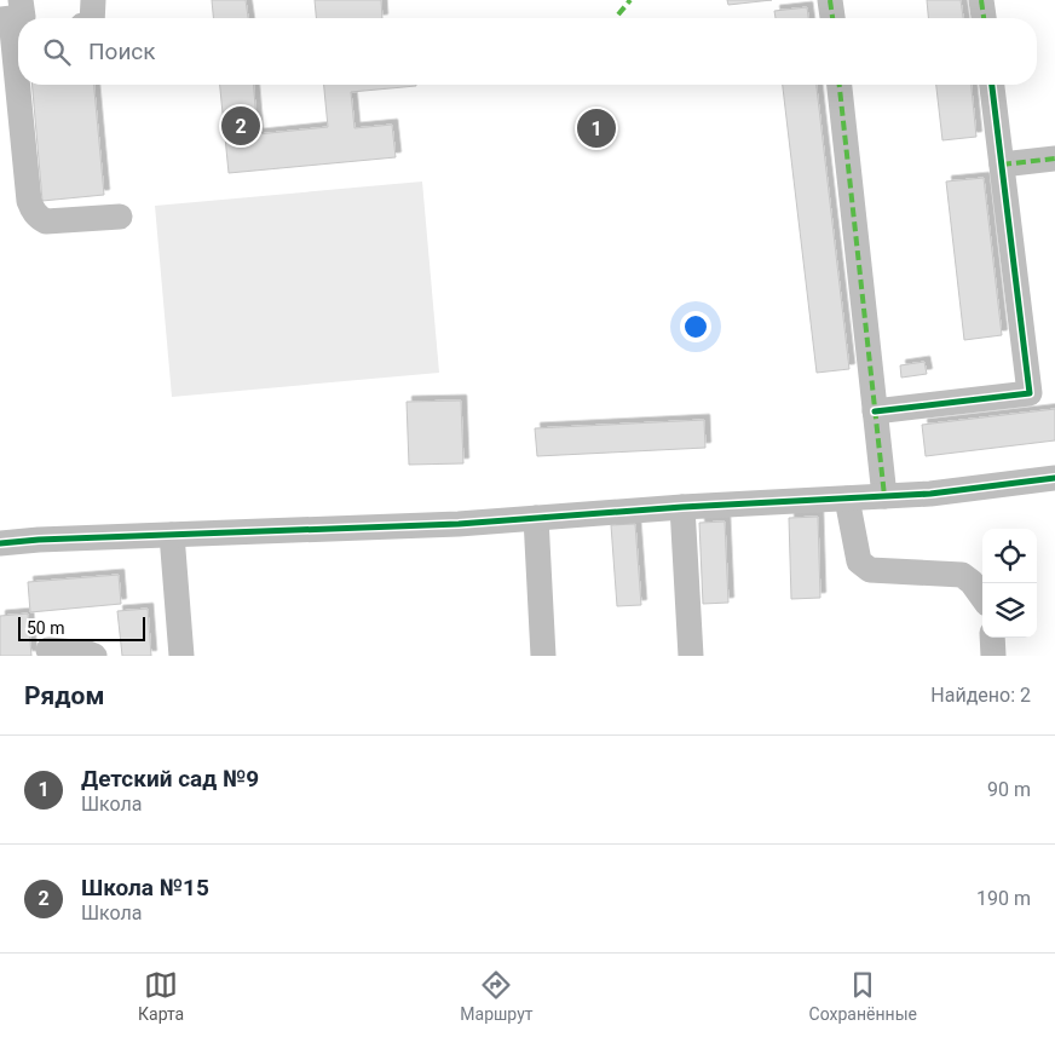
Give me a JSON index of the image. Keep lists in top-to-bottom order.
{
  "scale_bar": "50 m",
  "page": {
    "search": "Поиск",
    "pins": ["2", "1"],
    "scale": "50 m",
    "heading": ["Рядом", "Найдено: 2"],
    "list": [
      {
        "mark": "1",
        "name": "Детский сад №9",
        "note": "Школа",
        "value": "90 m"
      },
      {
        "mark": "2",
        "name": "Школа №15",
        "note": "Школа",
        "value": "190 m"
      }
    ],
    "nav": ["Карта", "Маршрут", "Сохранённые"]
  }
}
